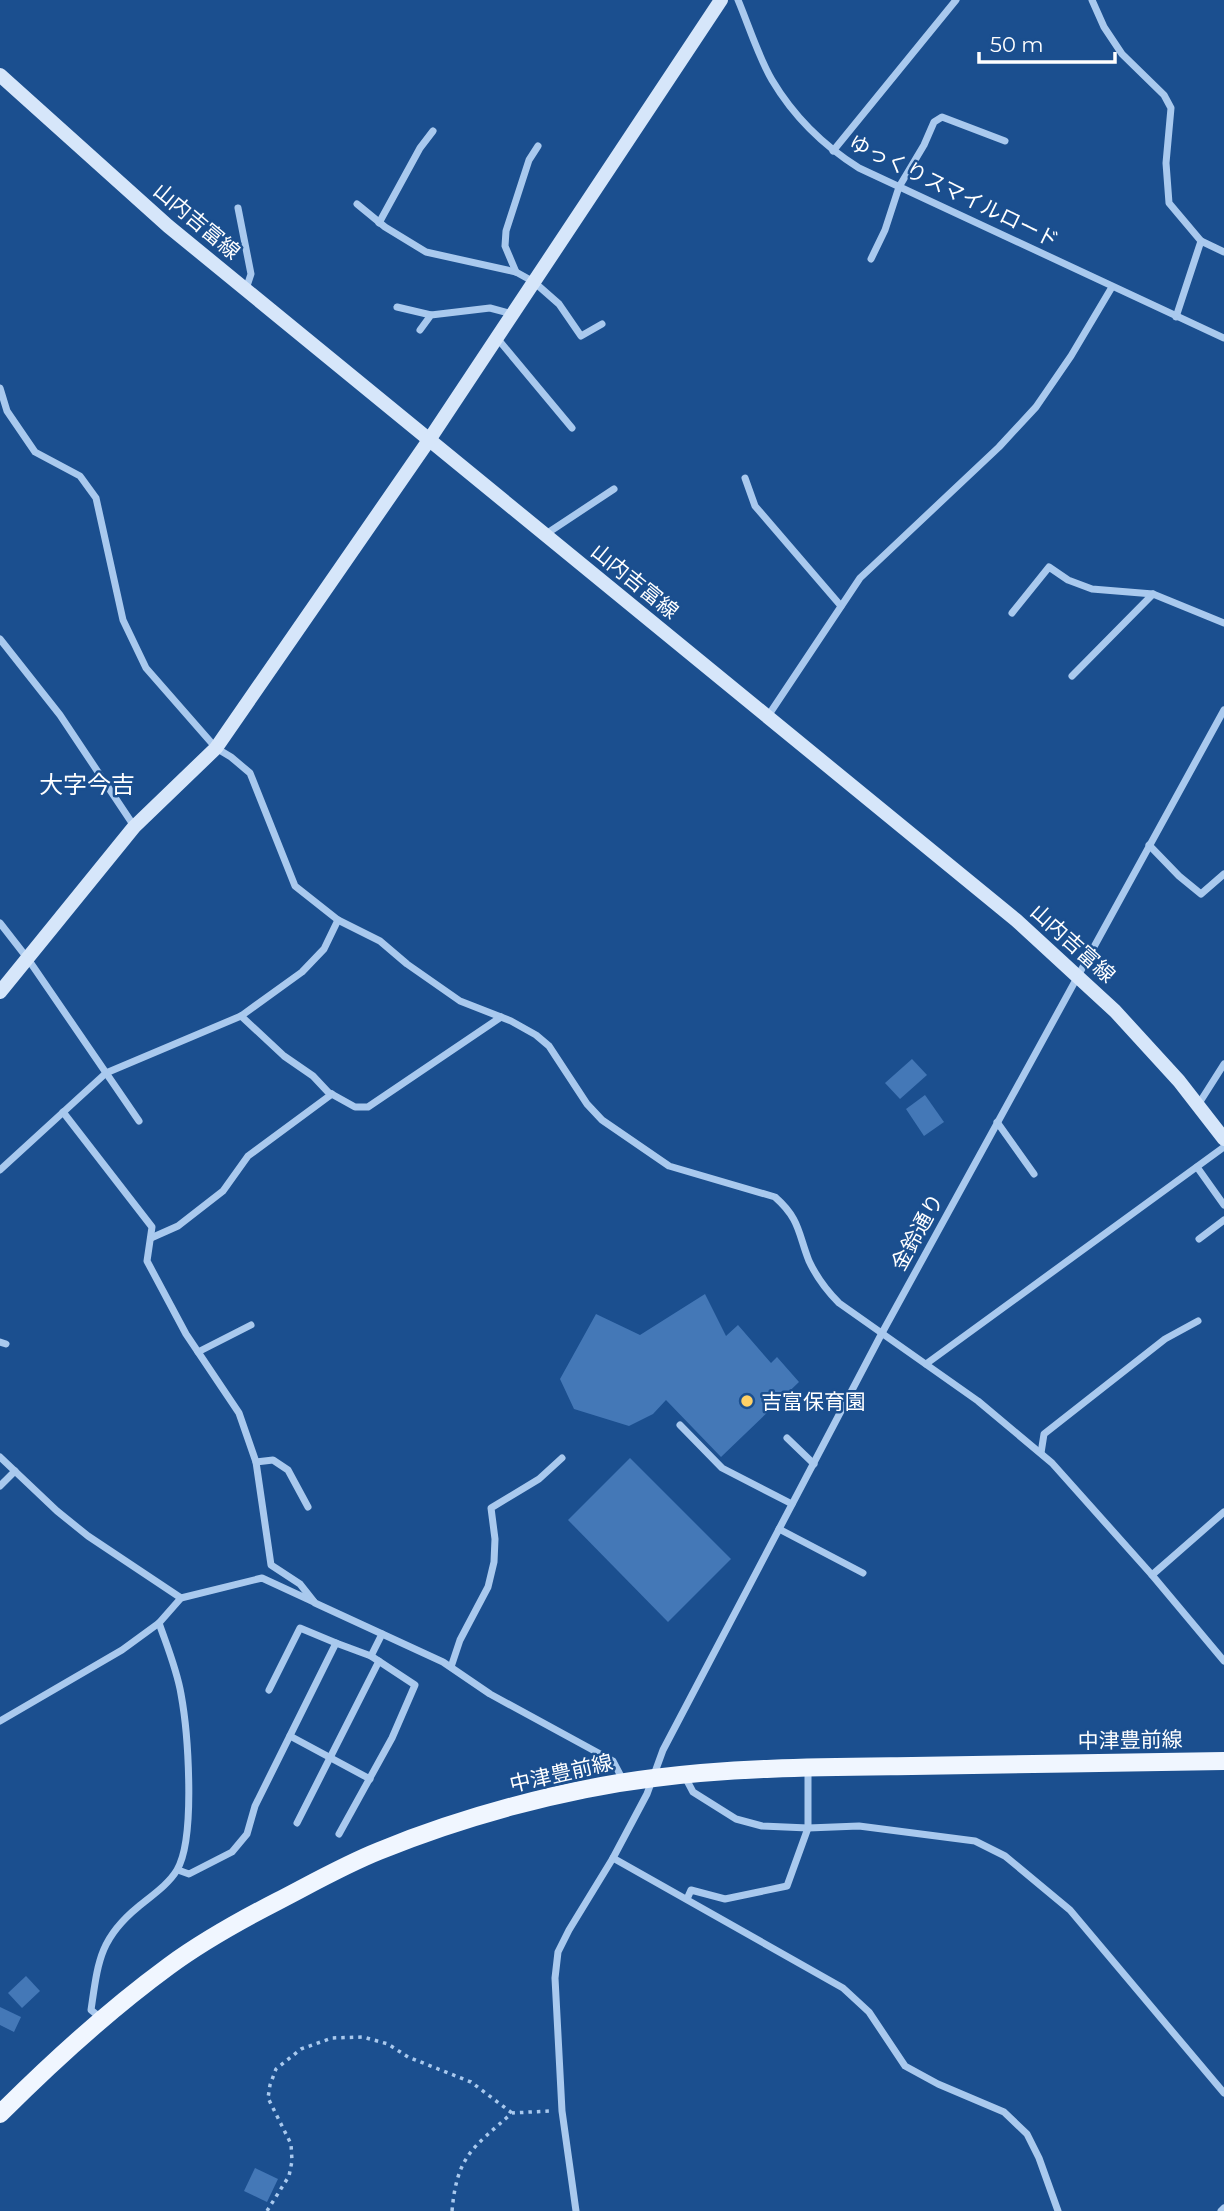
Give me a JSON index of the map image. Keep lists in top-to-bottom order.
{
  "streets": {
    "main road": ["山内吉富線", "中津豊前線"],
    "street": ["ゆっくりスマイルロード", "金鈴通り"]
  },
  "crossings": [
    ["山内吉富線", "金鈴通り"],
    ["金鈴通り", "中津豊前線"]
  ],
  "districts": ["大字今吉"],
  "places": ["吉富保育園"],
  "scale_bar": "50 m"
}
